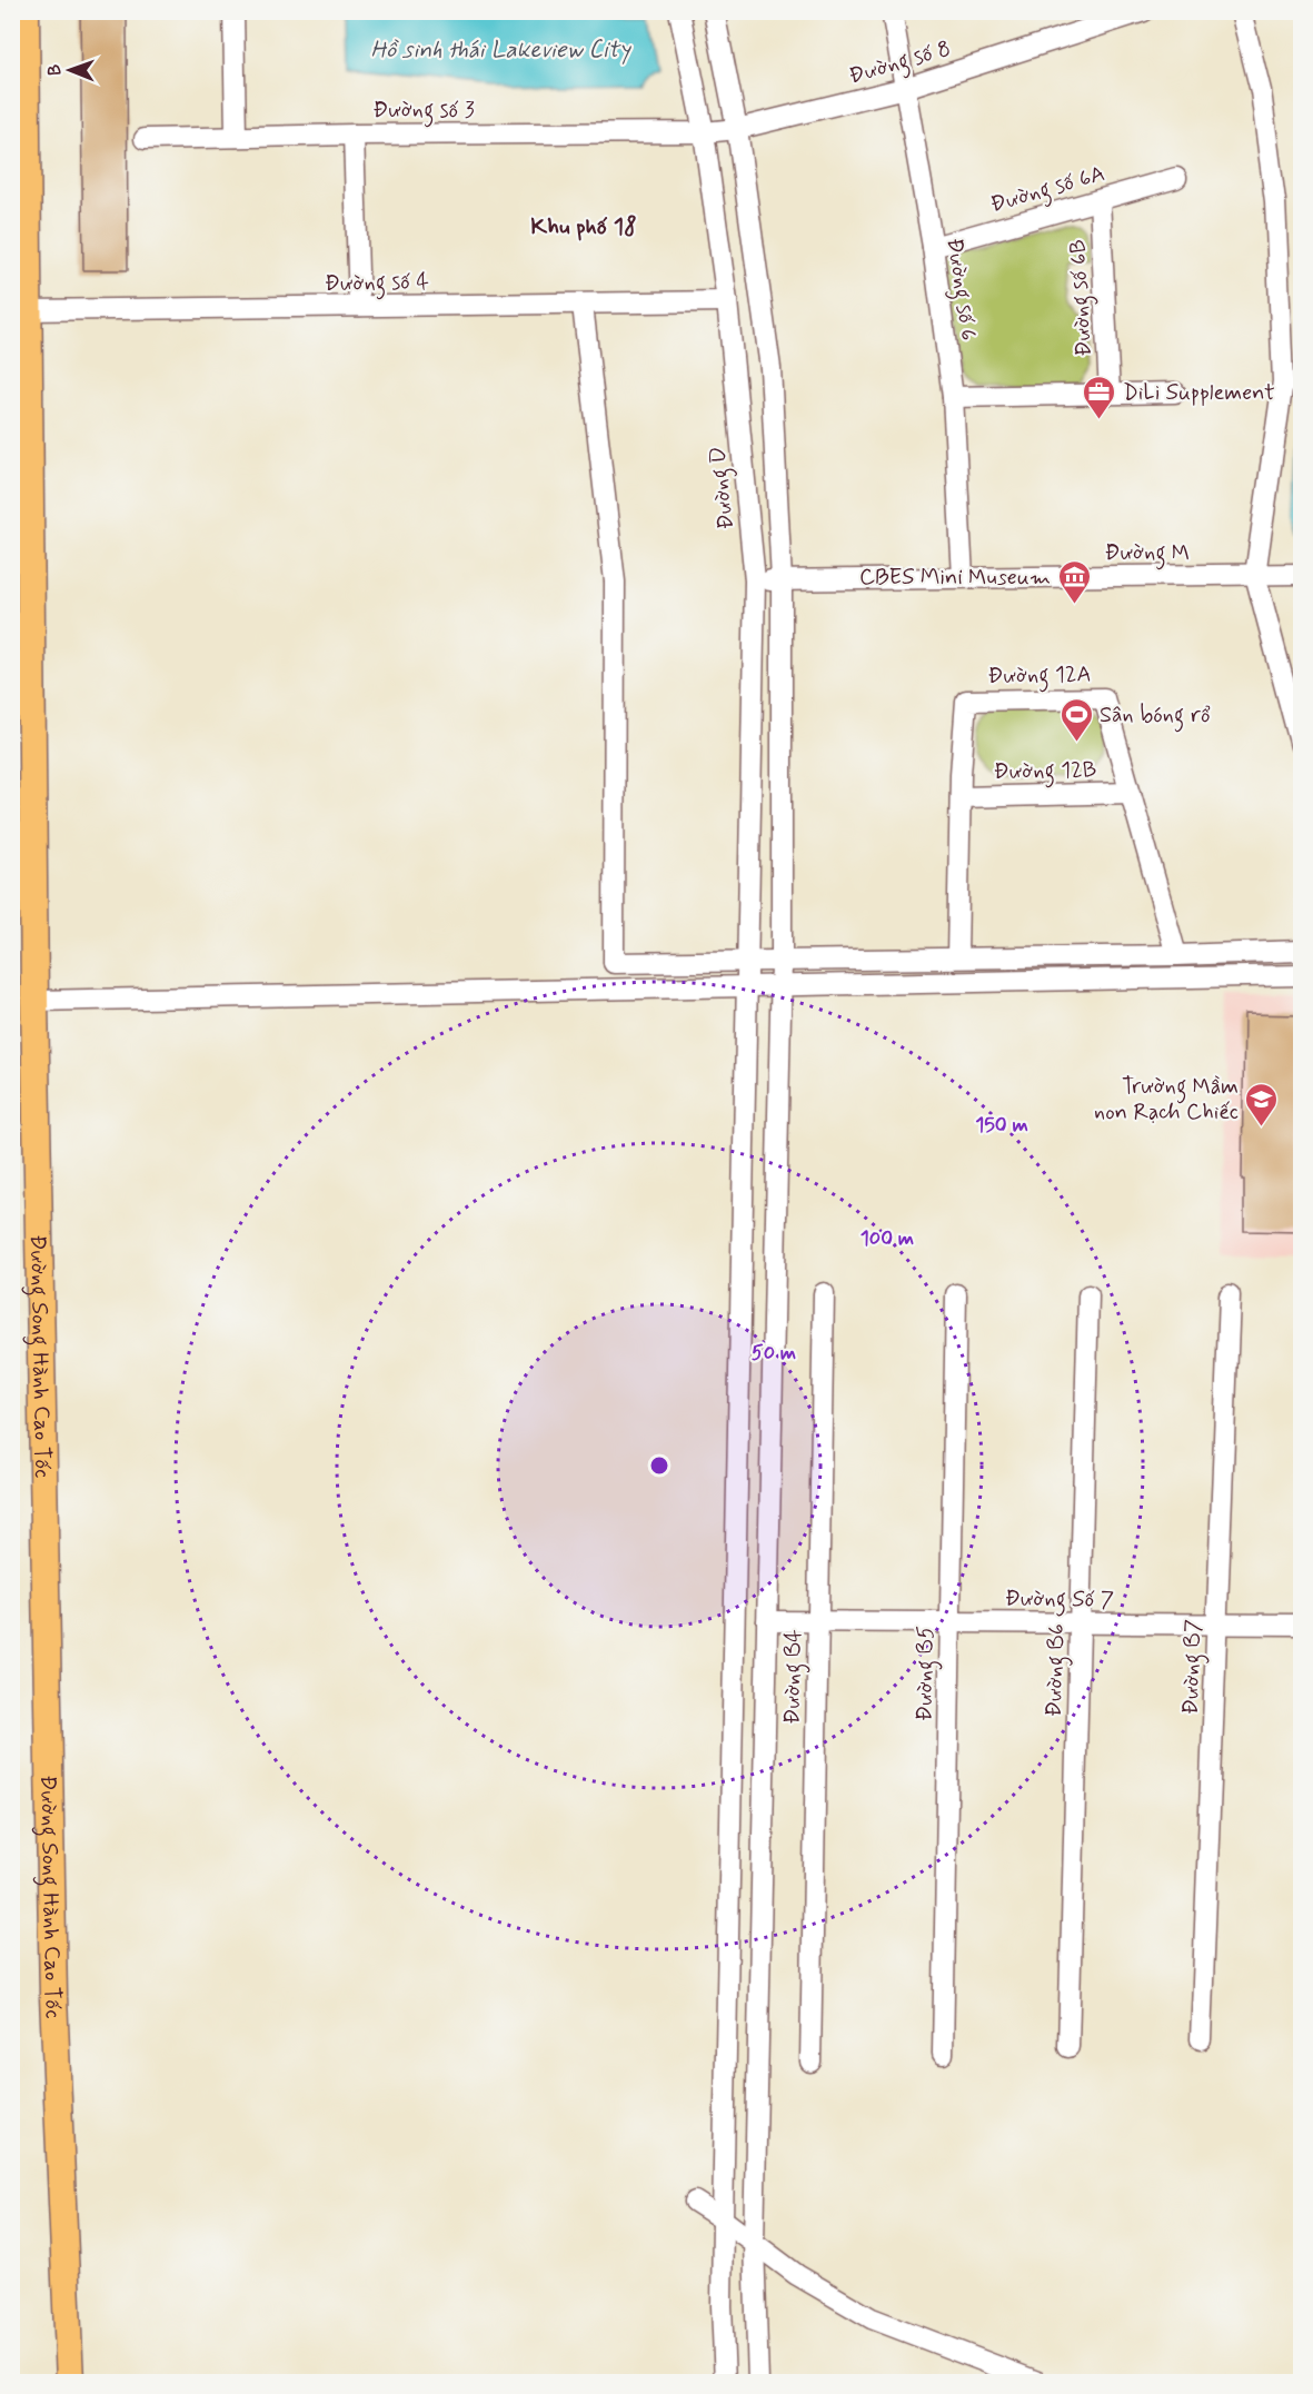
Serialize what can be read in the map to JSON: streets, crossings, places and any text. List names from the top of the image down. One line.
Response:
{"streets":{"main road":["Đường Song Hành Cao Tốc"],"street":["Đường số 8","Đường số 3","Đường số 6A","Đường số 4","Đường số 6","Đường số 6B","Đường D","Đường M","Đường 12A","Đường 12B","Đường Số 7","Đường B7","Đường B6","Đường B5","Đường B4"]},"crossings":[["Đường số 8","Đường số 3"],["Đường số 8","Đường số 6"],["Đường số 8","Đường D"],["Đường số 3","Đường D"],["Đường số 6A","Đường số 6"],["Đường số 6A","Đường số 6B"],["Đường số 4","Đường D"],["Đường số 4","Đường Song Hành Cao Tốc"],["Đường số 6","Đường M"],["Đường D","Đường M"],["Đường 12A","Đường 12B"],["Đường Số 7","Đường B7"],["Đường Số 7","Đường B6"],["Đường Số 7","Đường B5"],["Đường Số 7","Đường B4"]],"districts":["Khu phố 18"],"water":["Hồ sinh thái Lakeview City"],"places":{"office":["DiLi Supplement"],"museum":["CBES Mini Museum"],"sports":["Sân bóng rổ"],"school or university":["Trường Mầm non Rạch Chiếc"]},"north":"left","rings":["150 m","100 m","50 m"]}
